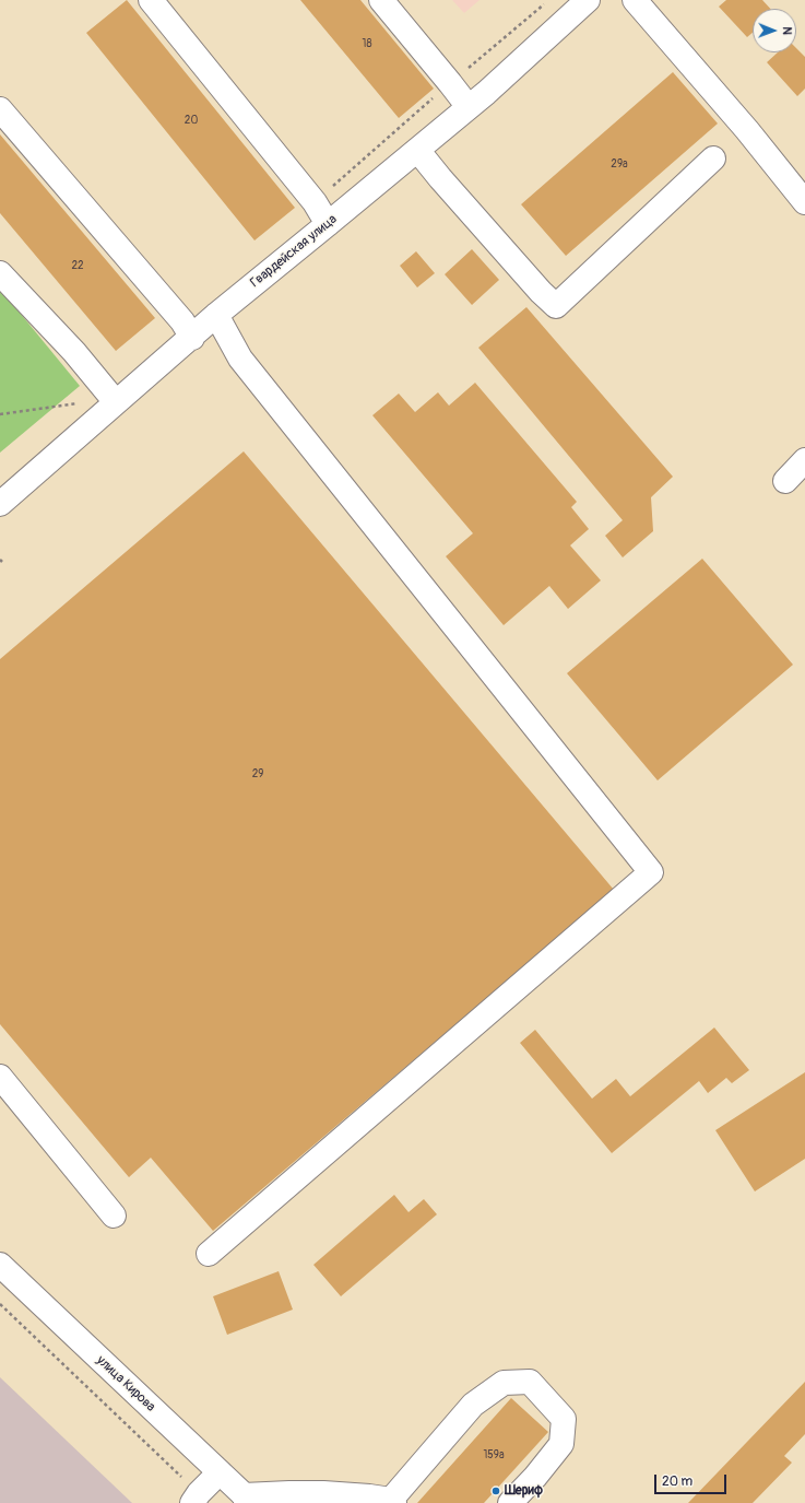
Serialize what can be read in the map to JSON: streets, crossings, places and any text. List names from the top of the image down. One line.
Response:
{"streets":{"street":["Гвардейская улица","улица Кирова"]},"places":["Шериф"],"house_numbers":["18","20","29а","22","29","159а"],"scale_bar":"20 m","north":"right"}
